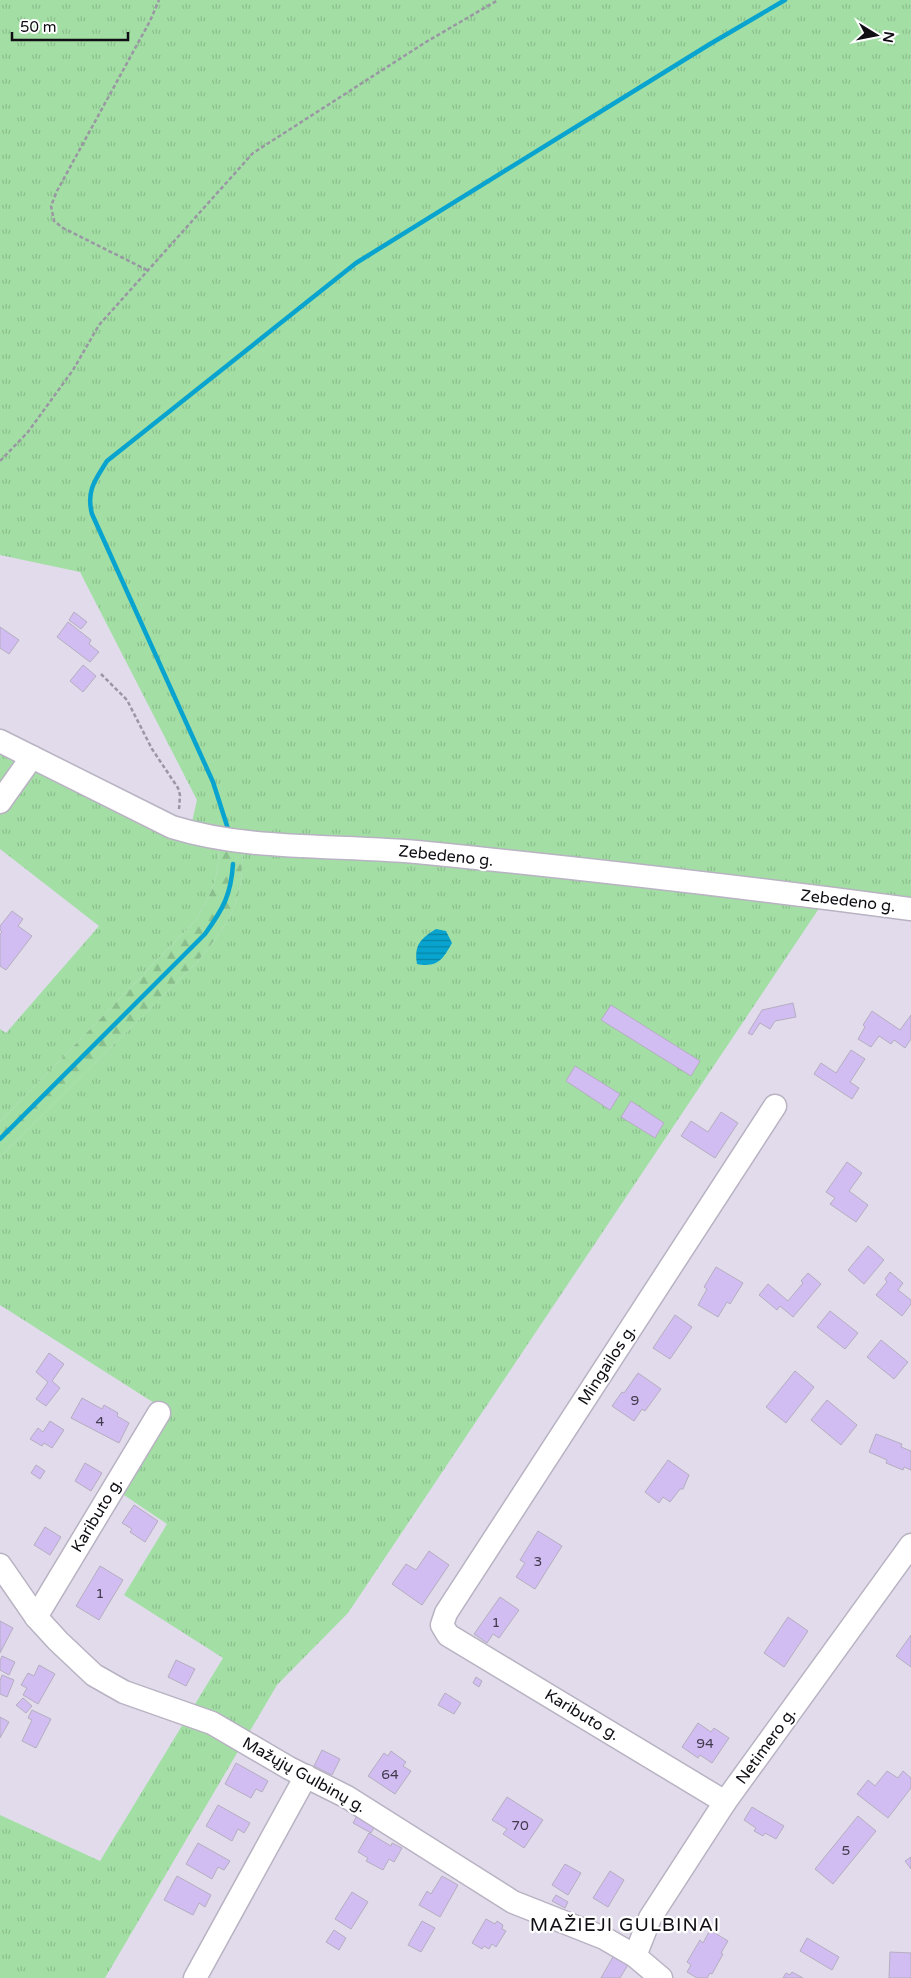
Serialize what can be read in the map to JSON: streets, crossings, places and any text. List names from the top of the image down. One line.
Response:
{"streets":{"street":["Zebedeno g.","Mingailos g.","Kaributo g.","Netimero g.","Mažųjų Gulbinų g."]},"crossings":[["Mingailos g.","Kaributo g."],["Kaributo g.","Netimero g."],["Kaributo g.","Mažųjų Gulbinų g."],["Netimero g.","Mažųjų Gulbinų g."]],"districts":["MAŽIEJI GULBINAI"],"house_numbers":["9","4","3","1","1","94","64","70","5"],"scale_bar":"50 m","north":"right"}
